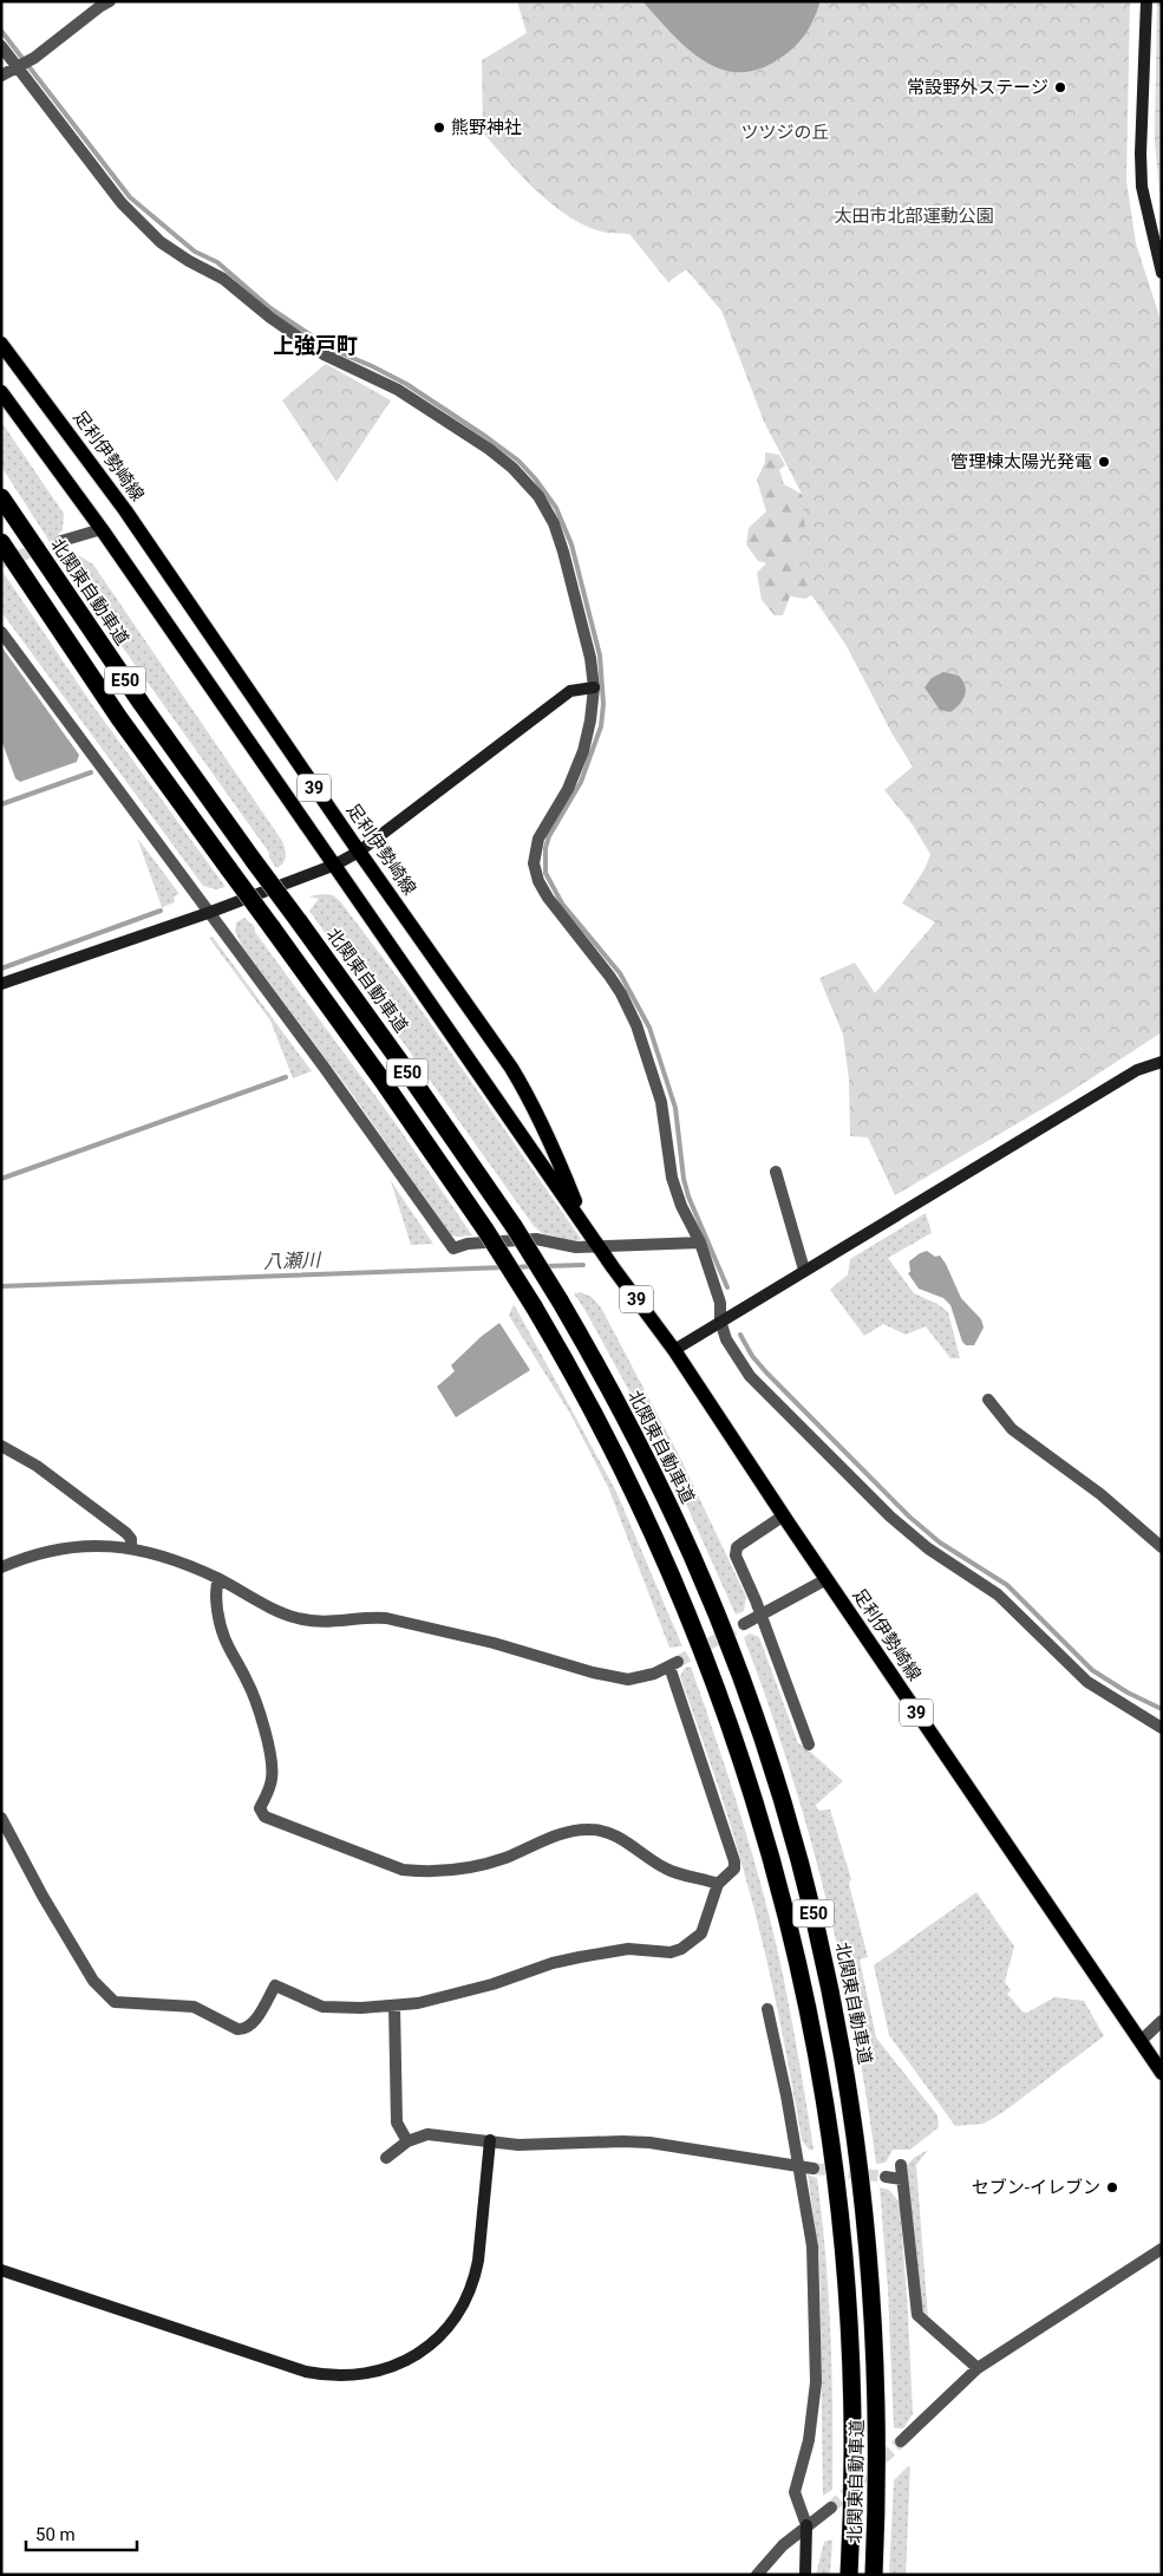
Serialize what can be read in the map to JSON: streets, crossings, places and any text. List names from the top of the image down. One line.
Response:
{"streets":{"highway":["北関東自動車道","E50"],"main road":["足利伊勢崎線","39"]},"districts":["上強戸町"],"water":["八瀬川"],"parks":["ツツジの丘","太田市北部運動公園"],"places":["常設野外ステージ","熊野神社","管理棟太陽光発電","セブン-イレブン"],"scale_bar":"50 m"}
